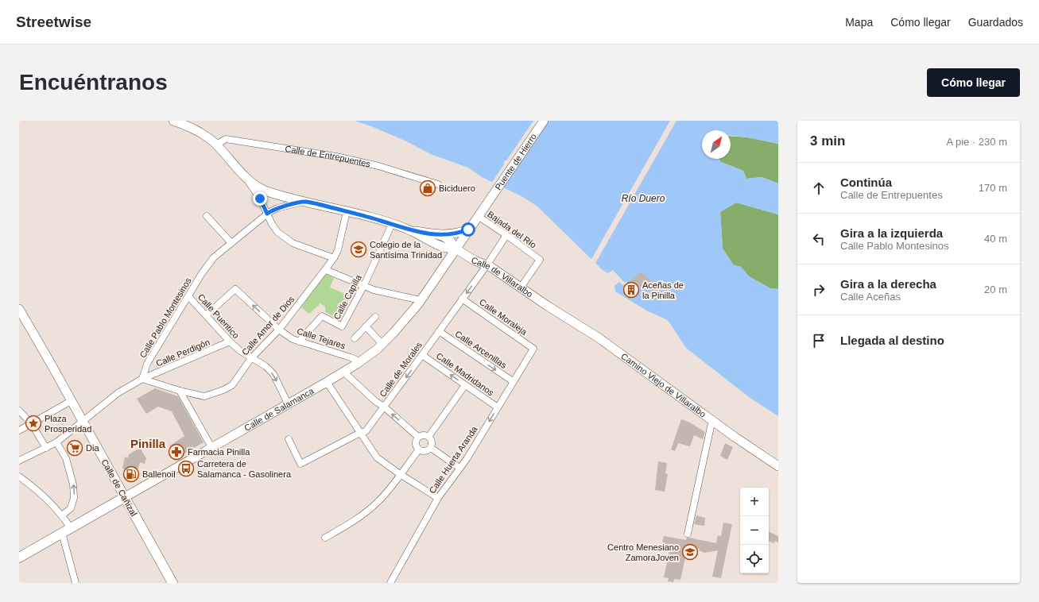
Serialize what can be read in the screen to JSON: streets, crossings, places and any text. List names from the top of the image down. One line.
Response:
{"streets":{"main road":["Calle de Salamanca","Calle de Cañizal"],"street":["Calle de Entrepuentes","Puente de Hierro","Bajada del Río","Calle de Villaralbo","Calle Capilla","Calle Puentico","Calle Moraleja","Calle Pablo Montesinos","Calle Amor de Dios","Calle Tejares","Calle Arcenillas","Calle Perdigón","Calle de Morales","Calle Madridanos","Camino Viejo de Villaralbo","Calle Huerta Aranda"]},"crossings":[["Puente de Hierro","Calle de Salamanca"],["Bajada del Río","Calle de Villaralbo"],["Bajada del Río","Calle de Morales"],["Bajada del Río","Calle de Salamanca"],["Calle de Villaralbo","Calle de Morales"],["Calle de Villaralbo","Camino Viejo de Villaralbo"],["Calle de Villaralbo","Calle de Salamanca"],["Calle Capilla","Calle Tejares"],["Calle Puentico","Calle Pablo Montesinos"],["Calle Puentico","Calle Amor de Dios"],["Calle Puentico","Calle Tejares"],["Calle Puentico","Calle Perdigón"],["Calle Puentico","Calle de Salamanca"],["Calle Moraleja","Calle de Morales"],["Calle Moraleja","Calle Huerta Aranda"],["Calle Pablo Montesinos","Calle Amor de Dios"],["Calle Pablo Montesinos","Calle Perdigón"],["Calle Amor de Dios","Calle Tejares"],["Calle Amor de Dios","Calle Perdigón"],["Calle Tejares","Calle de Salamanca"],["Calle Arcenillas","Calle de Morales"],["Calle Arcenillas","Calle Huerta Aranda"],["Calle de Morales","Calle Madridanos"],["Calle Madridanos","Calle Huerta Aranda"],["Calle de Salamanca","Calle de Cañizal"]],"one_way":["Calle Puentico","Calle Arcenillas","Calle Madridanos"],"districts":["Pinilla"],"water":["Río Duero"],"places":{"shop":["Biciduero"],"school or university":["Colegio de la Santísima Trinidad","Centro Menesiano ZamoraJoven"],"building":["Aceñas de la Pinilla"],"place":["Plaza Prosperidad"],"supermarket":["Dia"],"pharmacy":["Farmacia Pinilla"],"bus stop":["Carretera de Salamanca - Gasolinera"],"fuel station":["Ballenoil"]},"north":"top right","page":{"header":"Streetwise","nav":["Mapa","Cómo llegar","Guardados"],"buttons":"Cómo llegar","title":"Encuéntranos","heading":["3 min","A pie · 230 m"],"list":[["Continúa","Calle de Entrepuentes","170 m"],["Gira a la izquierda","Calle Pablo Montesinos","40 m"],["Gira a la derecha","Calle Aceñas","20 m"],"Llegada al destino"],"map_buttons":["+","−"]}}
